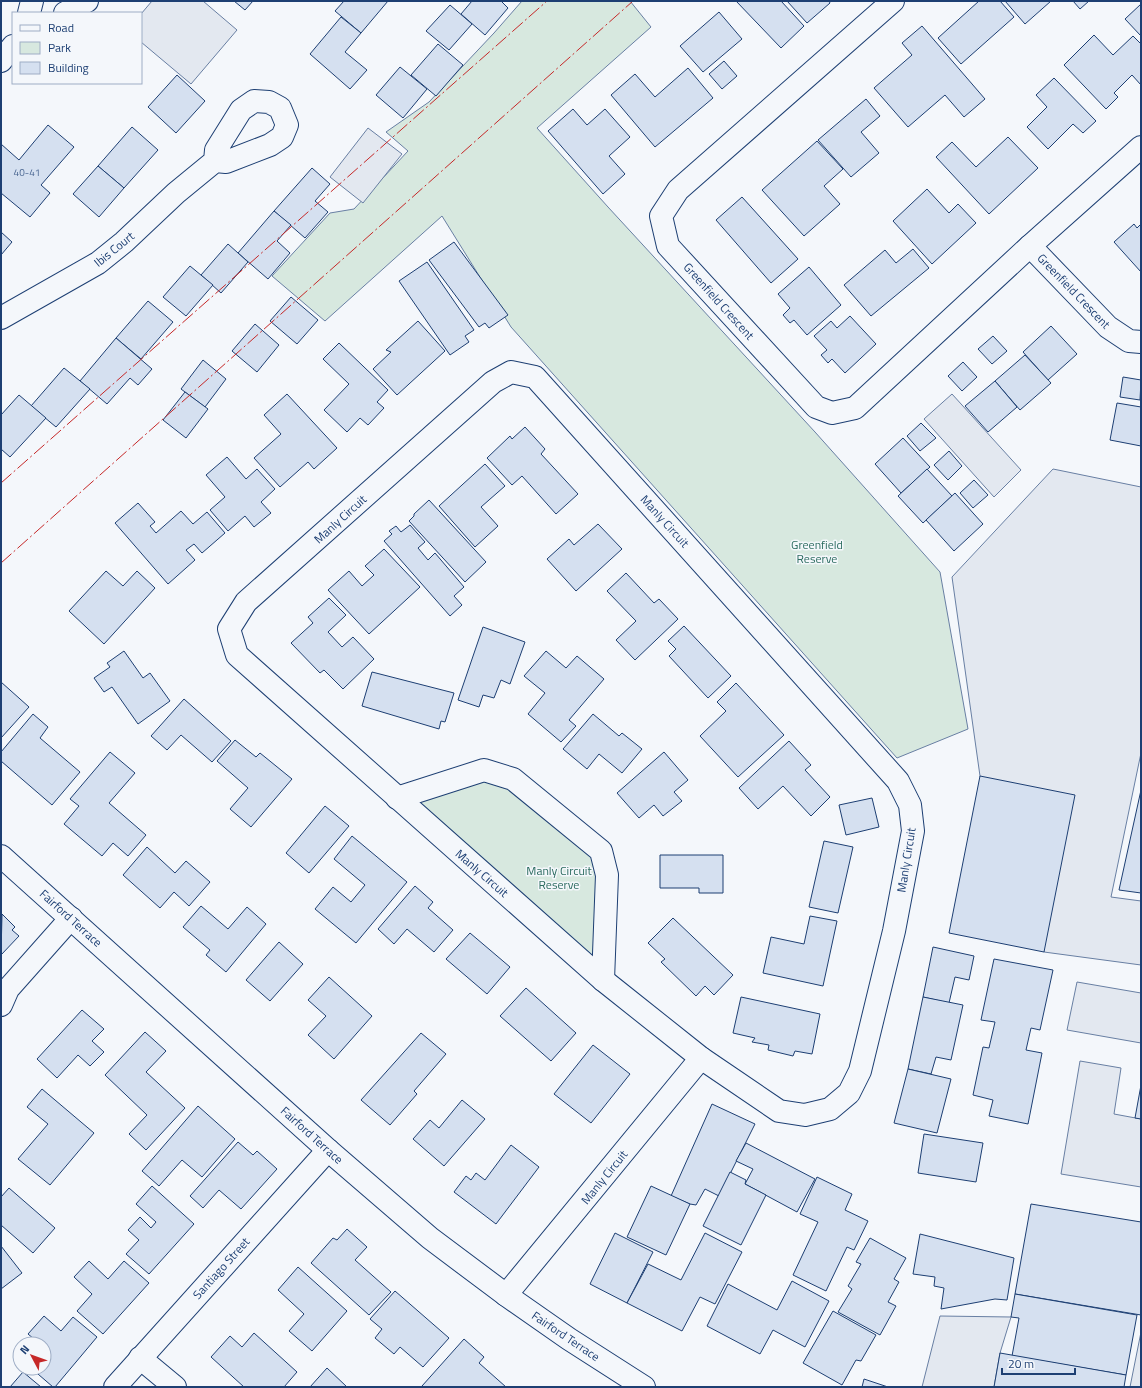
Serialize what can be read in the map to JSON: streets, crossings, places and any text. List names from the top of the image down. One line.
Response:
{"streets":{"street":["Ibis Court","Greenfield Crescent","Manly Circuit","Fairford Terrace","Santiago Street"]},"crossings":[["Manly Circuit","Fairford Terrace"],["Fairford Terrace","Santiago Street"]],"parks":["Greenfield Reserve","Manly Circuit Reserve"],"house_numbers":["40-41"],"legend":["Road","Park","Building"],"scale_bar":"20 m","north":"top left"}
